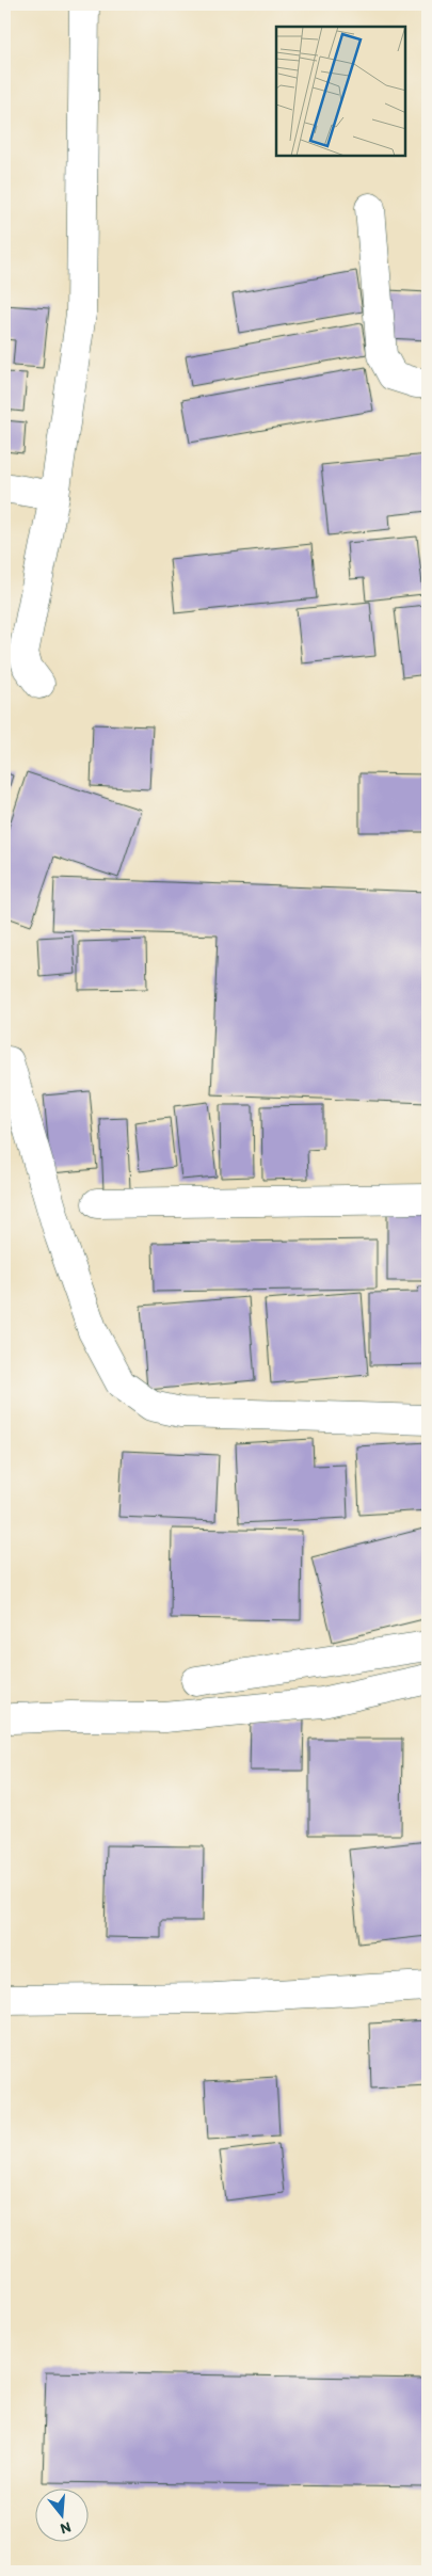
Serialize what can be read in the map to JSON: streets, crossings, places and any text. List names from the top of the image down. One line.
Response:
{"north":"bottom"}
